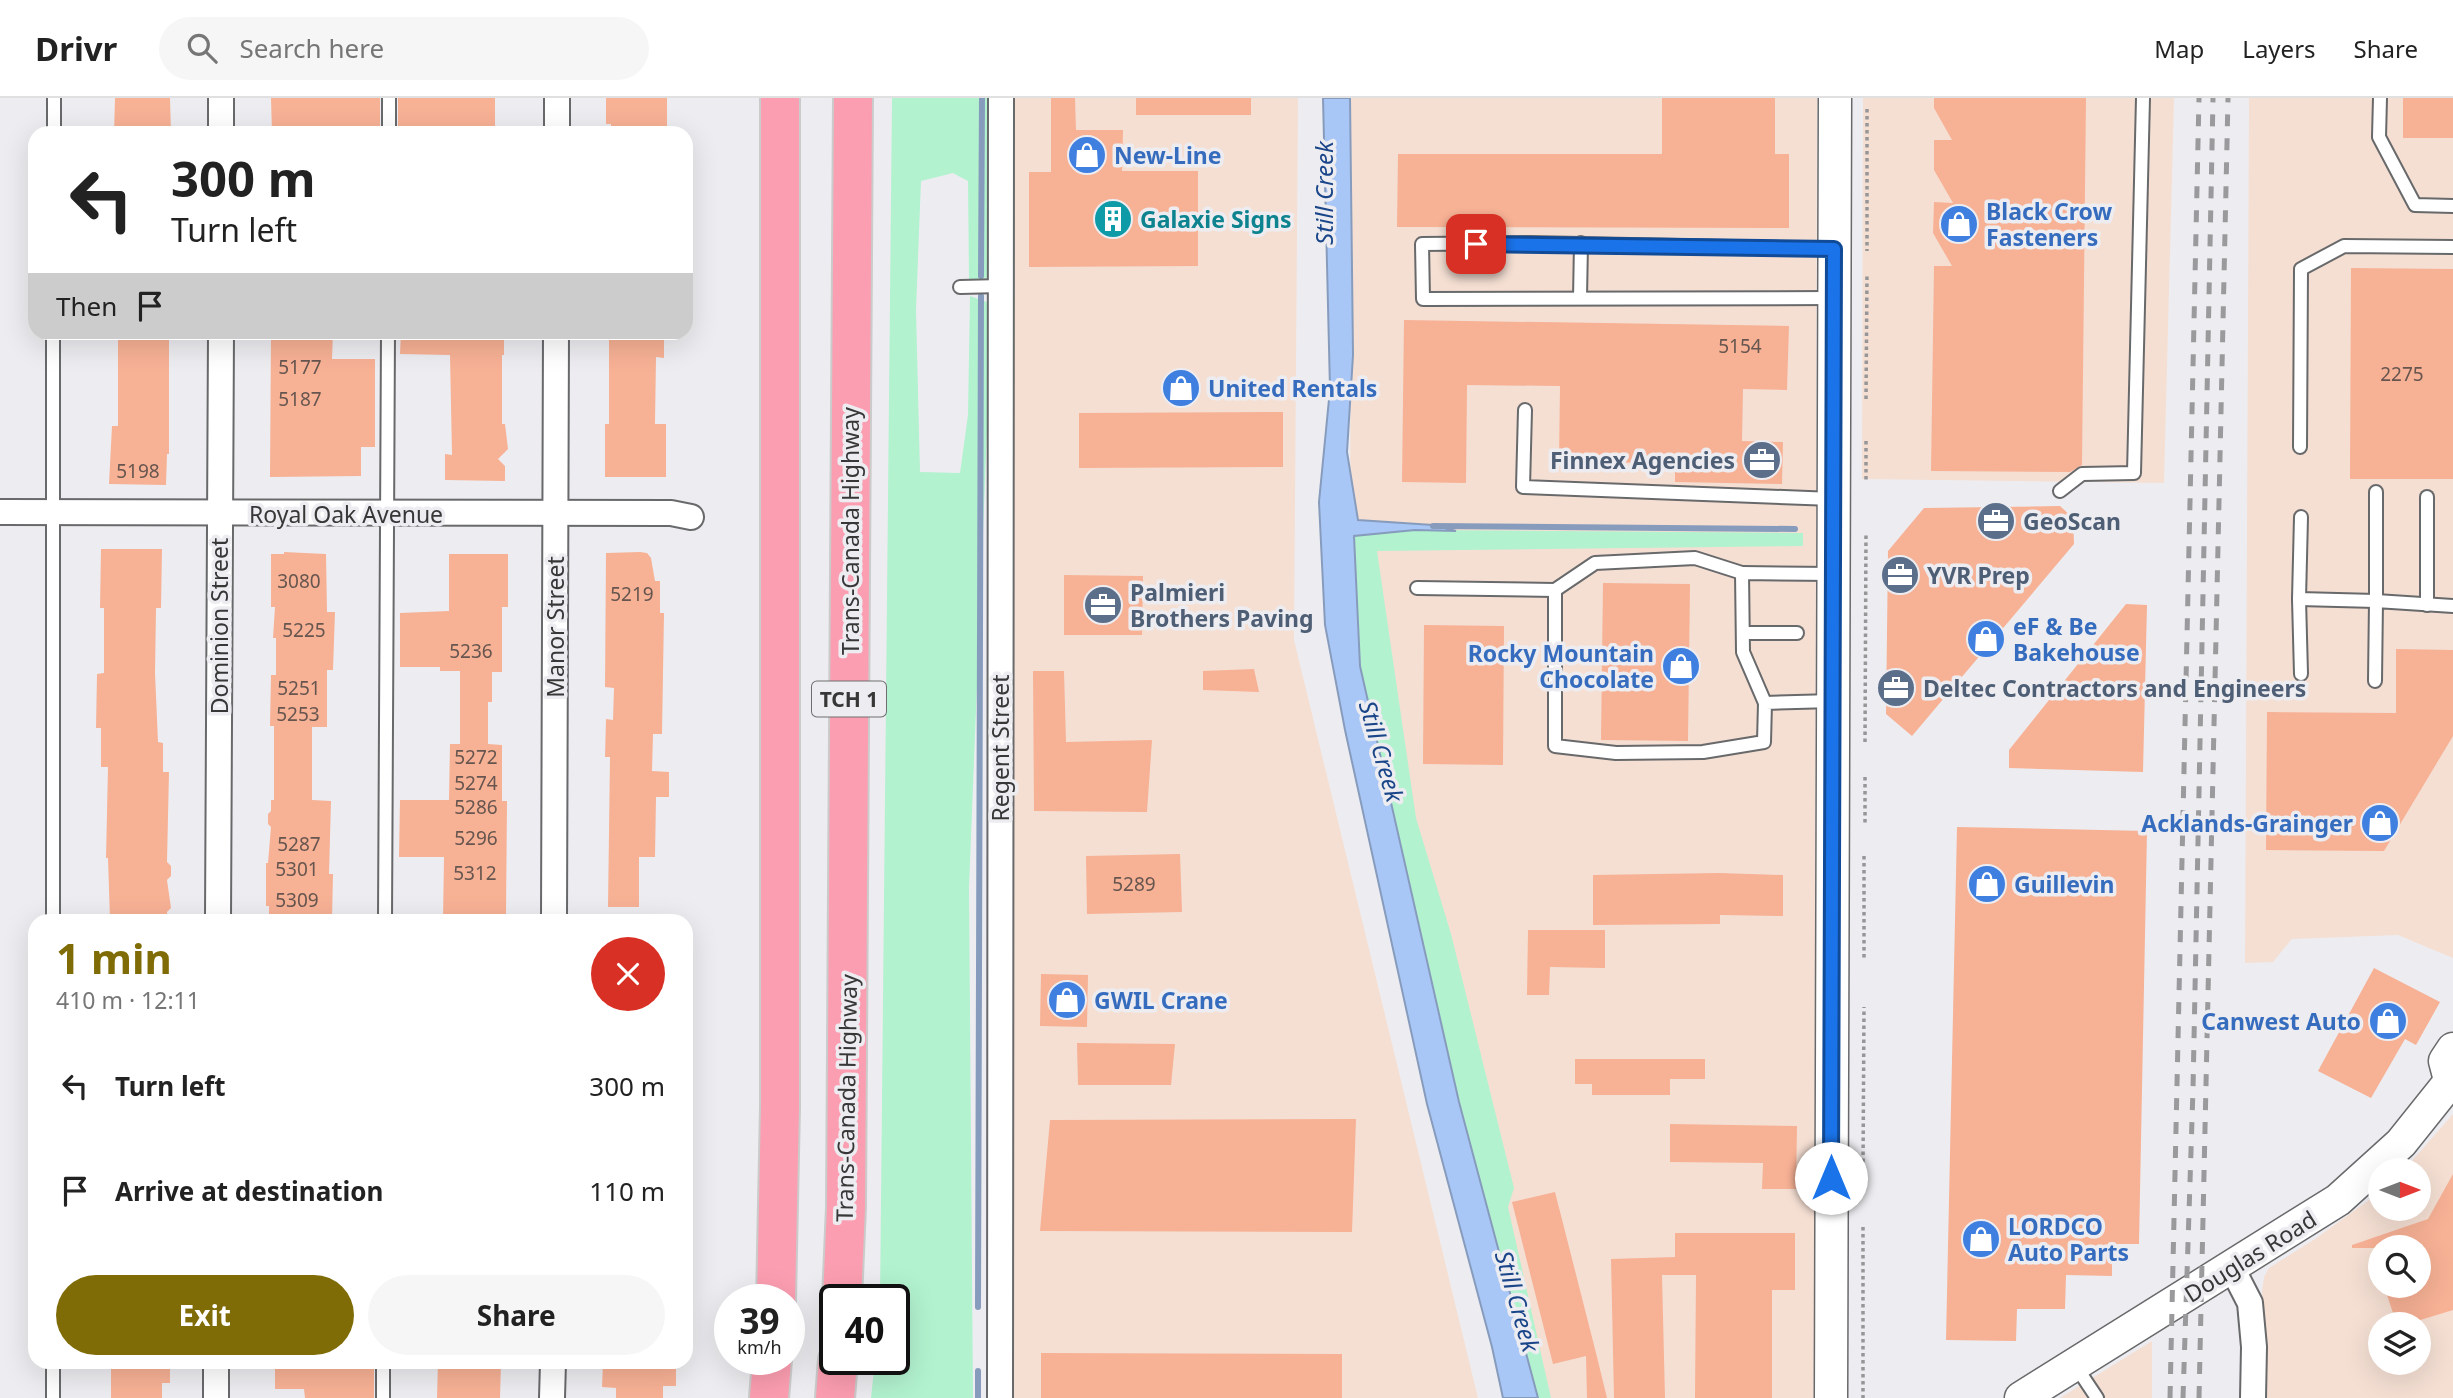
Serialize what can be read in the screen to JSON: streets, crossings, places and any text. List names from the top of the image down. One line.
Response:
{"streets":{"highway":["Trans-Canada Highway","TCH 1"],"street":["Royal Oak Avenue","Dominion Street","Manor Street","Regent Street","Douglas Road"]},"crossings":[["Royal Oak Avenue","Dominion Street"],["Royal Oak Avenue","Manor Street"]],"water":["Still Creek"],"places":{"shop":["New-Line","Black Crow Fasteners","United Rentals","eF & Be Bakehouse","Rocky Mountain Chocolate","Acklands-Grainger","Guillevin","GWIL Crane","Canwest Auto","LORDCO Auto Parts"],"building":["Galaxie Signs"],"office":["Finnex Agencies","GeoScan","YVR Prep","Palmieri Brothers Paving","Deltec Contractors and Engineers"]},"house_numbers":["5154","5177","2275","5187","5198","3080","5219","5225","5236","5251","5253","5272","5274","5286","5296","5287","5301","5312","5289","5309"],"north":"right","page":{"header":"Drivr","search":"Search here","nav":["Map","Layers","Share"],"turn":["300 m","Turn left"],"then":"Then","heading":["1 min","410 m · 12:11"],"list":[{"name":"Turn left","value":"300 m"},{"name":"Arrive at destination","value":"110 m"}],"buttons":["Exit","Share"],"speed":"39 km/h","limit":"40"}}
